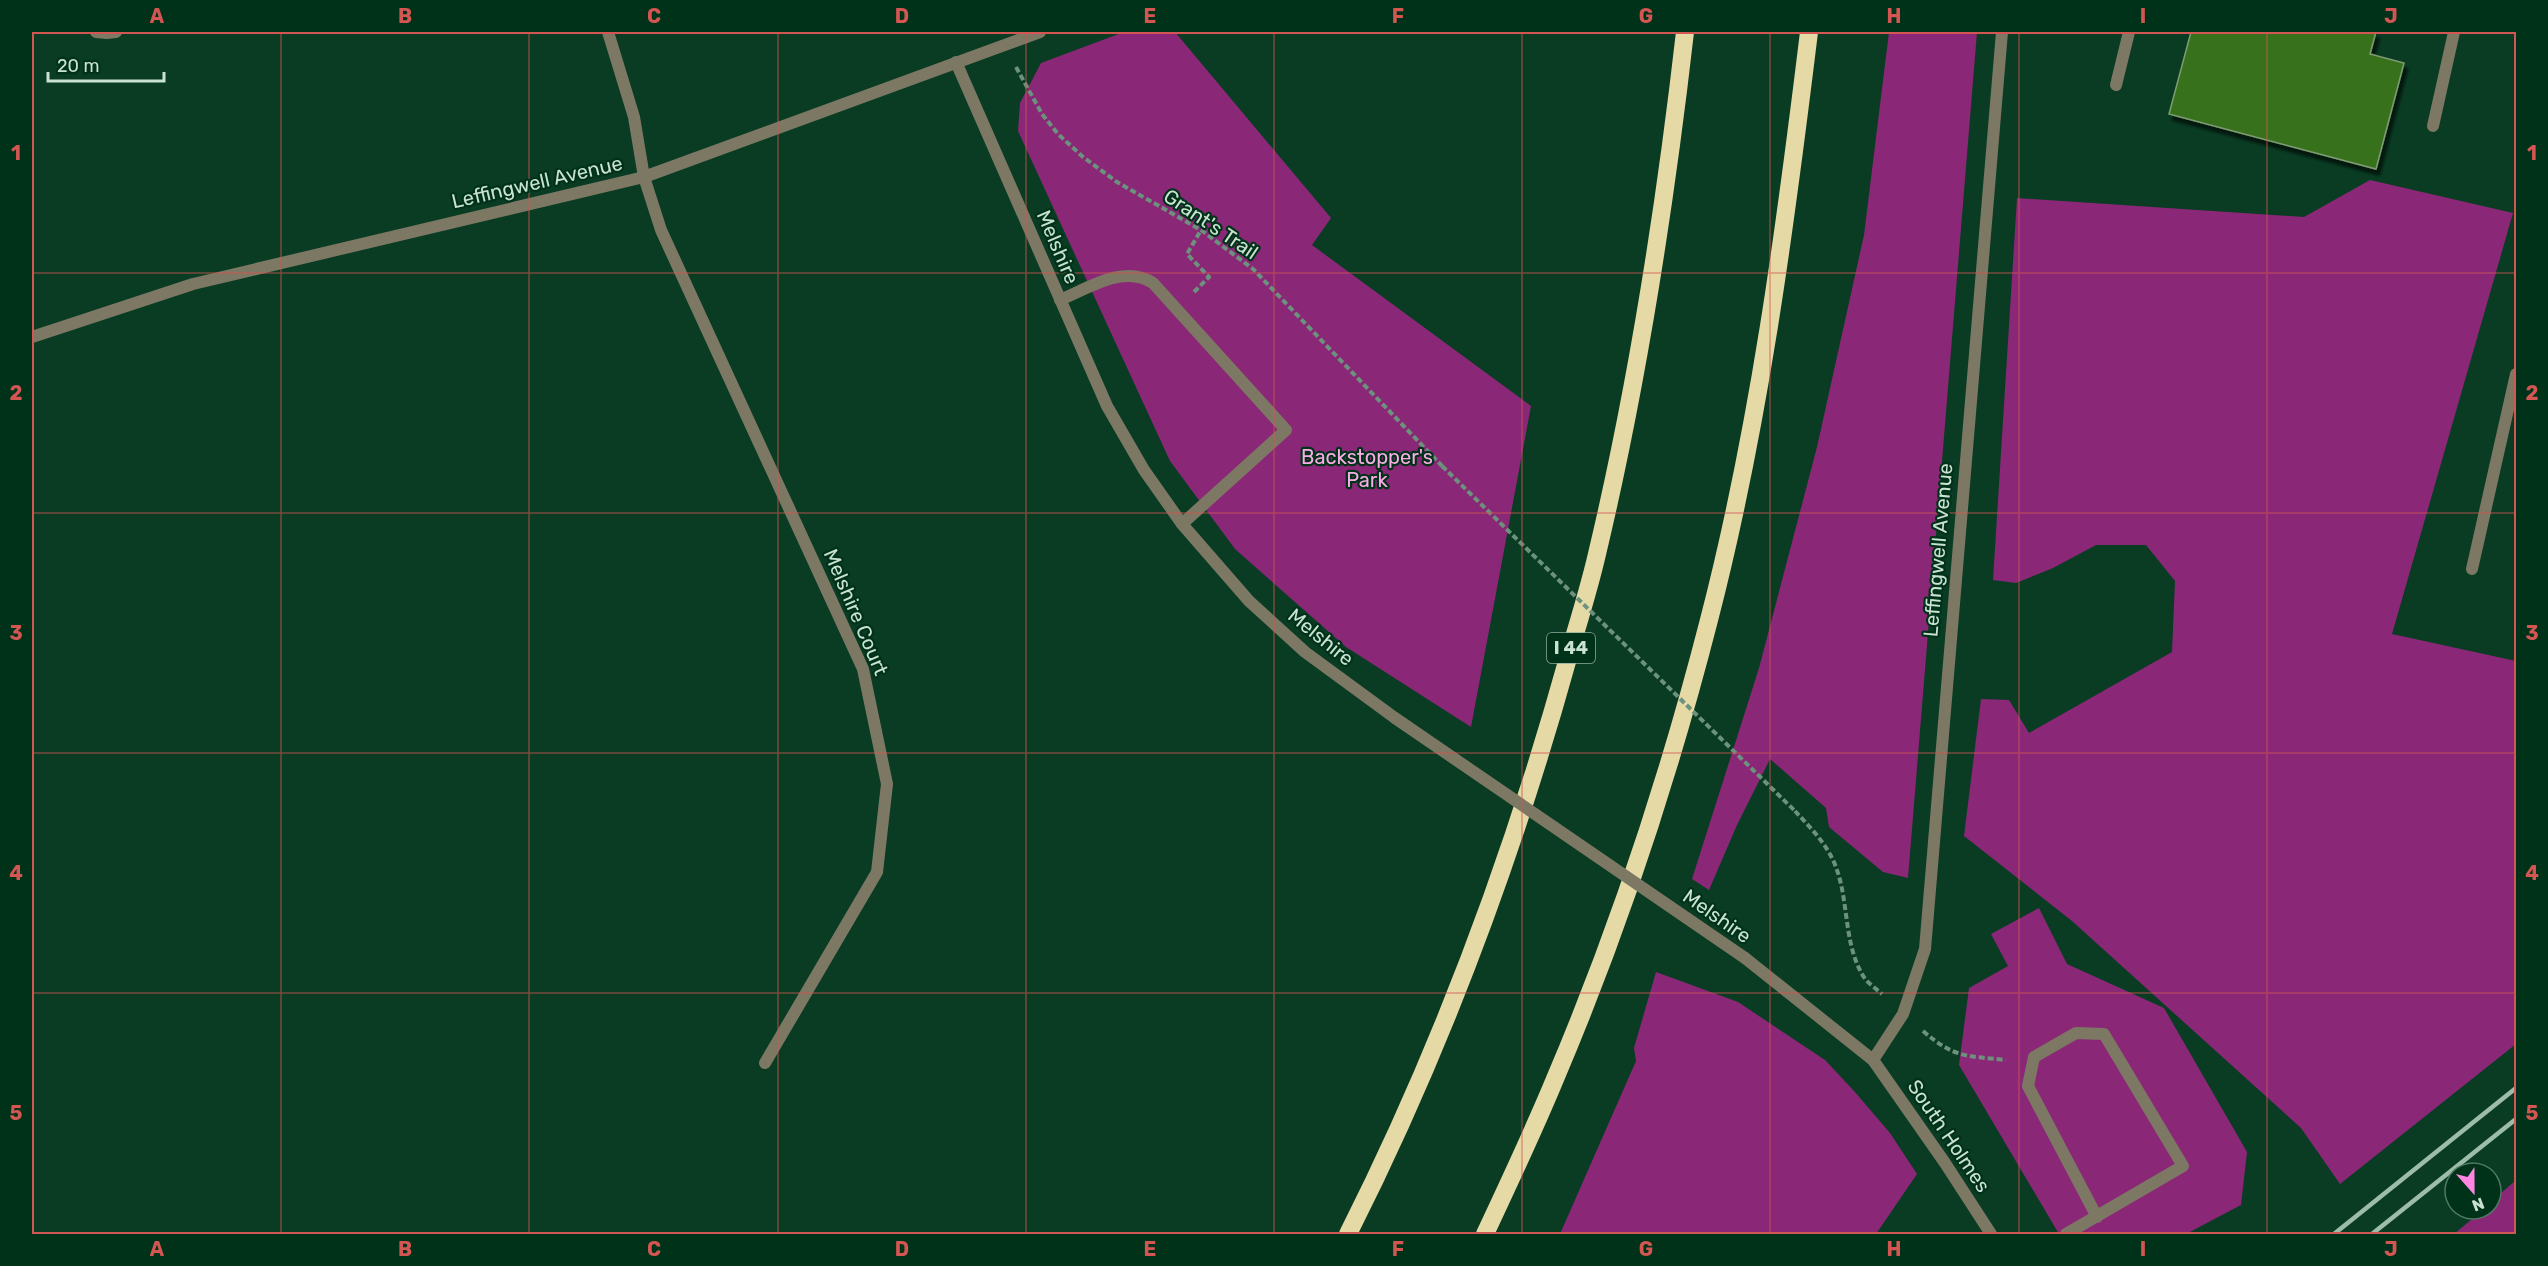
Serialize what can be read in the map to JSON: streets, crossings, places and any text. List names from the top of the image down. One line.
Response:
{"streets":{"highway":["I 44"],"street":["Leffingwell Avenue","Melshire","Melshire Court","South Holmes"],"path":["Grant's Trail"]},"crossings":[["Leffingwell Avenue","Grant's Trail"],["Leffingwell Avenue","Melshire"],["Leffingwell Avenue","Melshire Court"],["Leffingwell Avenue","South Holmes"],["Melshire","South Holmes"]],"parks":["Backstopper's Park"],"scale_bar":"20 m","north":"bottom","grid":{"columns":["A","B","C","D","E","F","G","H","I","J"],"rows":["1","2","3","4","5"]}}
